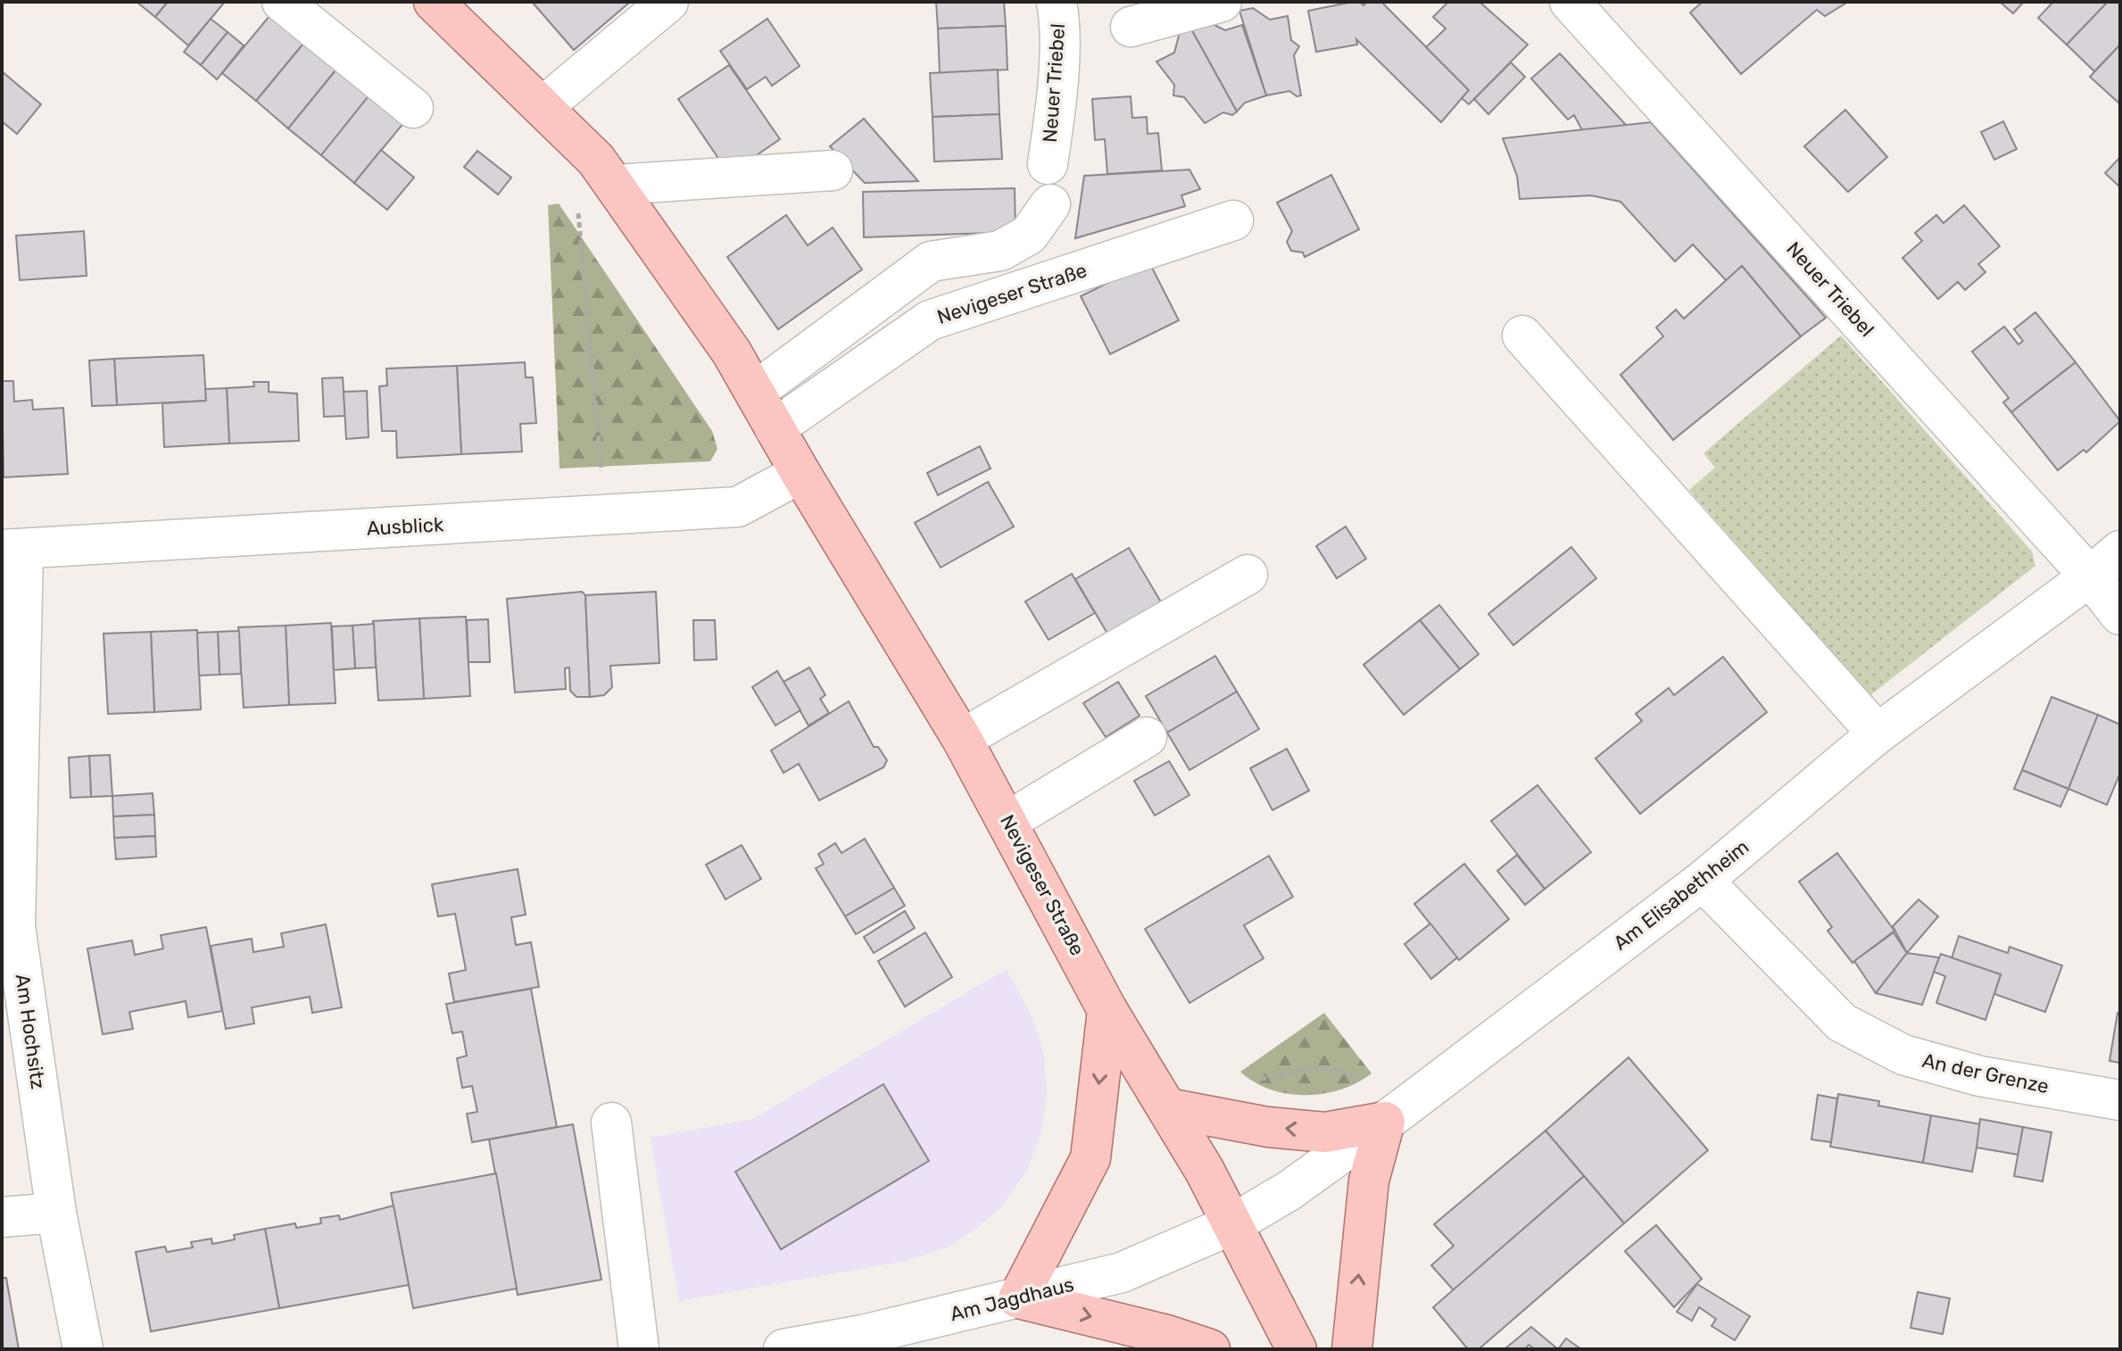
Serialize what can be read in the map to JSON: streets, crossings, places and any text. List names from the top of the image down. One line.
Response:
{"streets":{"main road":["Nevigeser Straße"],"street":["Neuer Triebel","Ausblick","Am Elisabethheim","Am Hochsitz","An der Grenze","Am Jagdhaus"]},"crossings":[["Neuer Triebel","Am Elisabethheim"],["Nevigeser Straße","Ausblick"],["Nevigeser Straße","Am Elisabethheim"],["Nevigeser Straße","Am Jagdhaus"],["Ausblick","Am Hochsitz"],["Am Elisabethheim","An der Grenze"],["Am Elisabethheim","Am Jagdhaus"]]}
